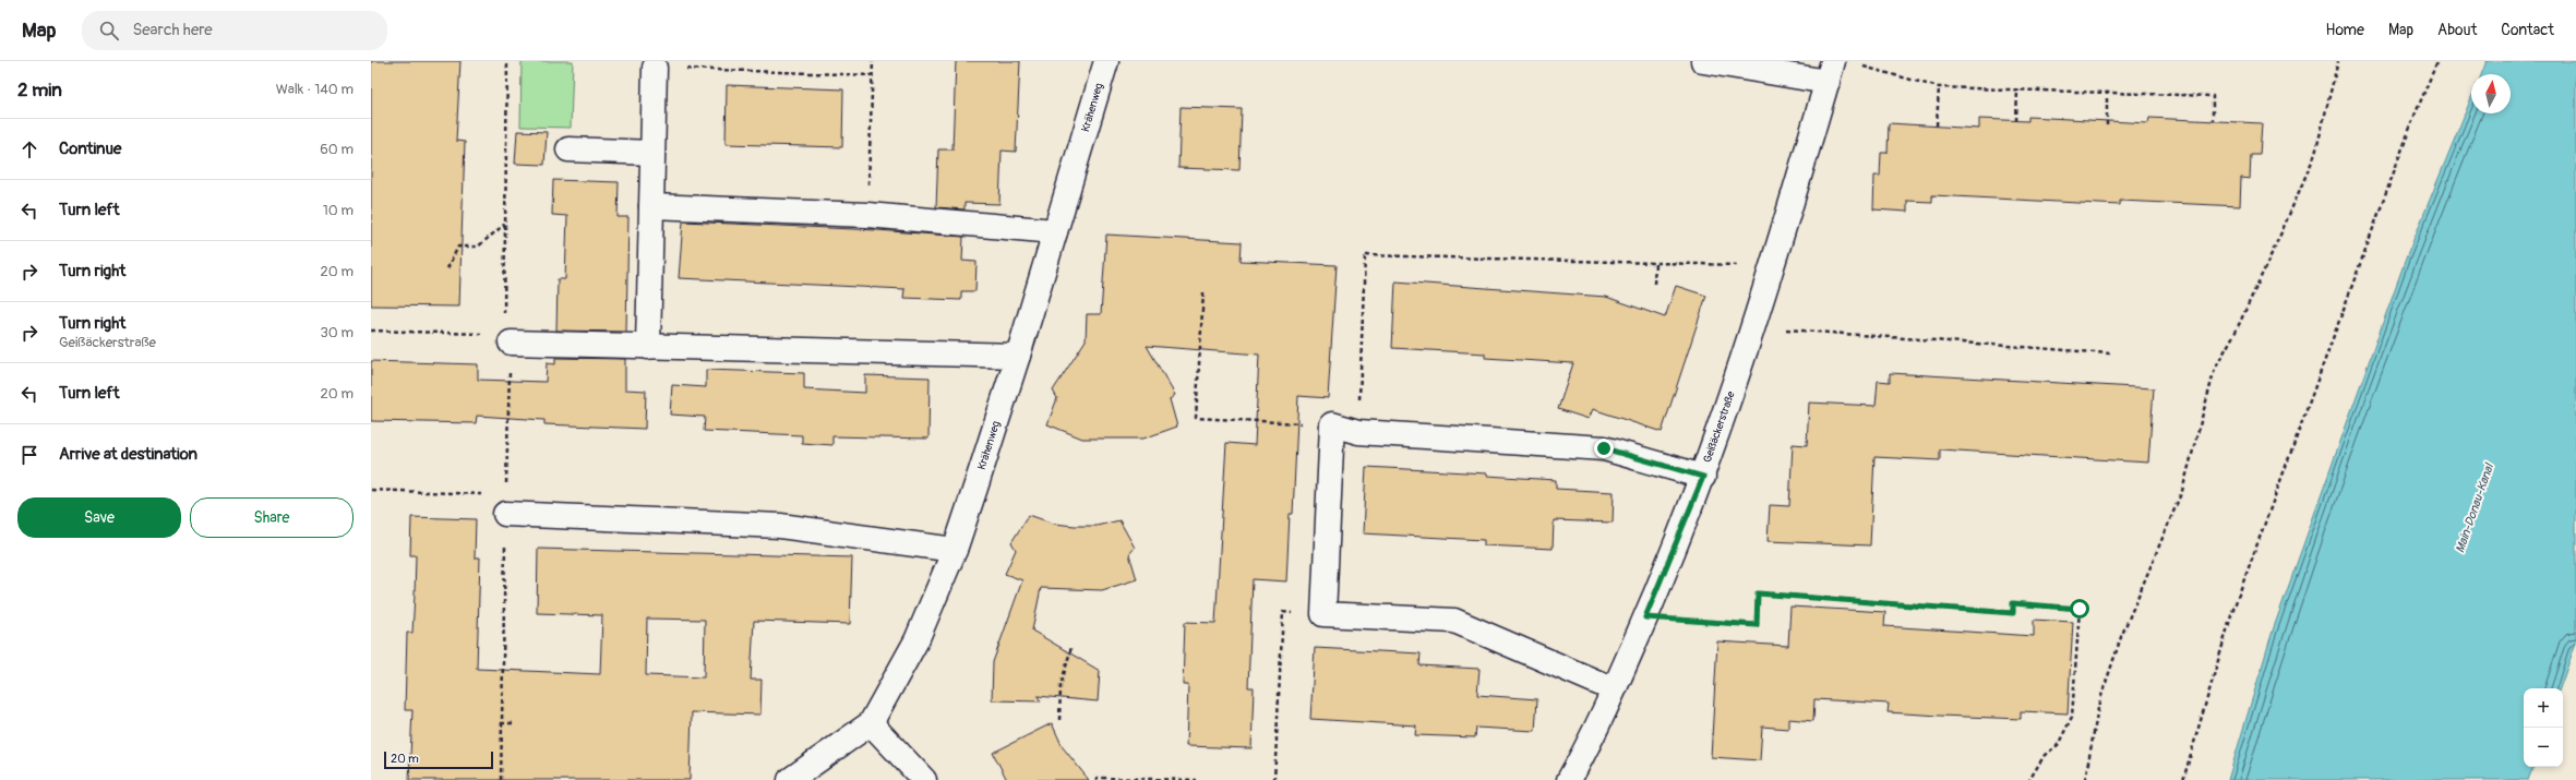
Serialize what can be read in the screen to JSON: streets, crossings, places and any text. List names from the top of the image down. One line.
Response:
{"streets":{"street":["Krähenweg","Geißäckerstraße"]},"water":["Main-Donau-Kanal"],"scale_bar":"20 m","north":"top","page":{"header":"Map","search":"Search here","nav":["Home","Map","About","Contact"],"heading":["2 min","Walk · 140 m"],"list":[["Continue","60 m"],["Turn left","10 m"],["Turn right","20 m"],["Turn right","Geißäckerstraße","30 m"],["Turn left","20 m"],"Arrive at destination"],"buttons":["Save","Share"],"map_buttons":["+","−"],"scale":"20 m"}}
